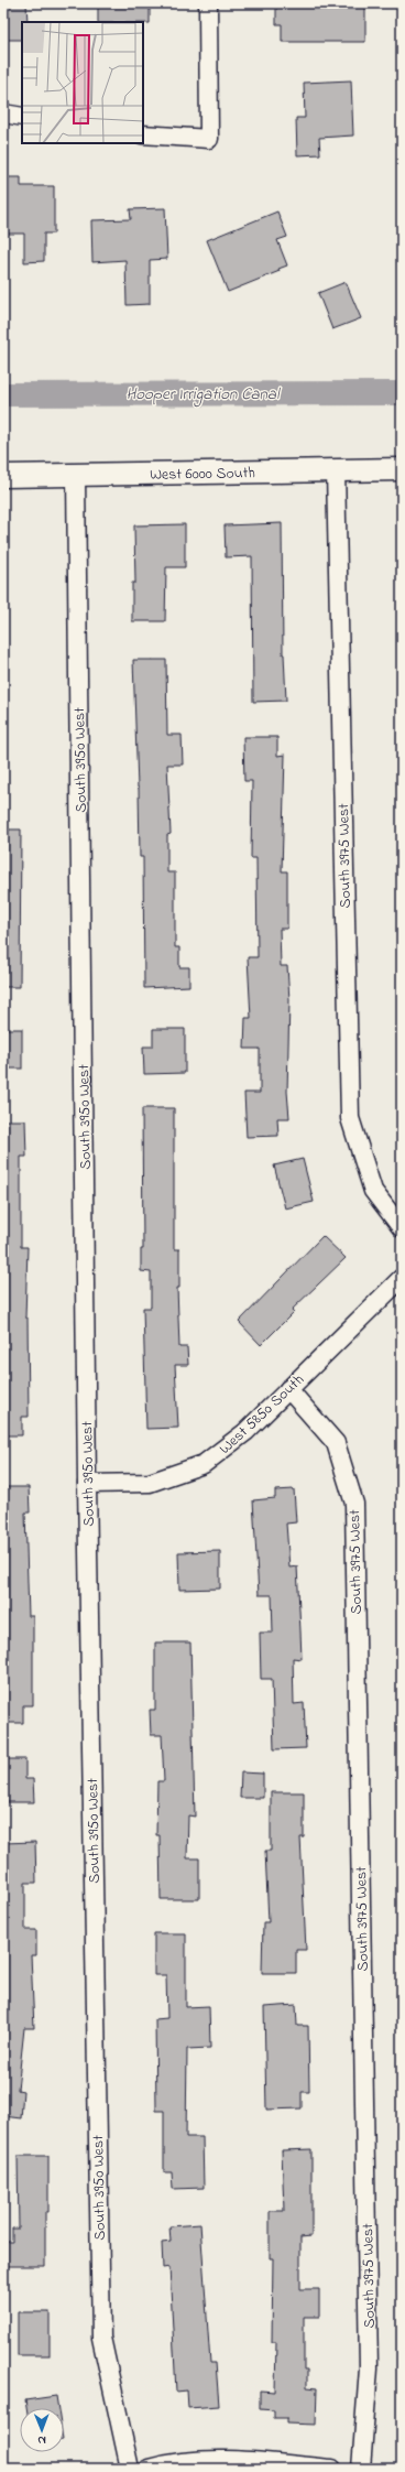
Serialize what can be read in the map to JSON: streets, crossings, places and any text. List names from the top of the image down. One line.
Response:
{"streets":{"street":["West 6000 South","South 3950 West","South 3975 West","West 5850 South"]},"crossings":[["West 6000 South","South 3950 West"],["West 6000 South","South 3975 West"],["South 3950 West","West 5850 South"],["South 3975 West","West 5850 South"]],"water":["Hooper Irrigation Canal"],"north":"bottom"}
